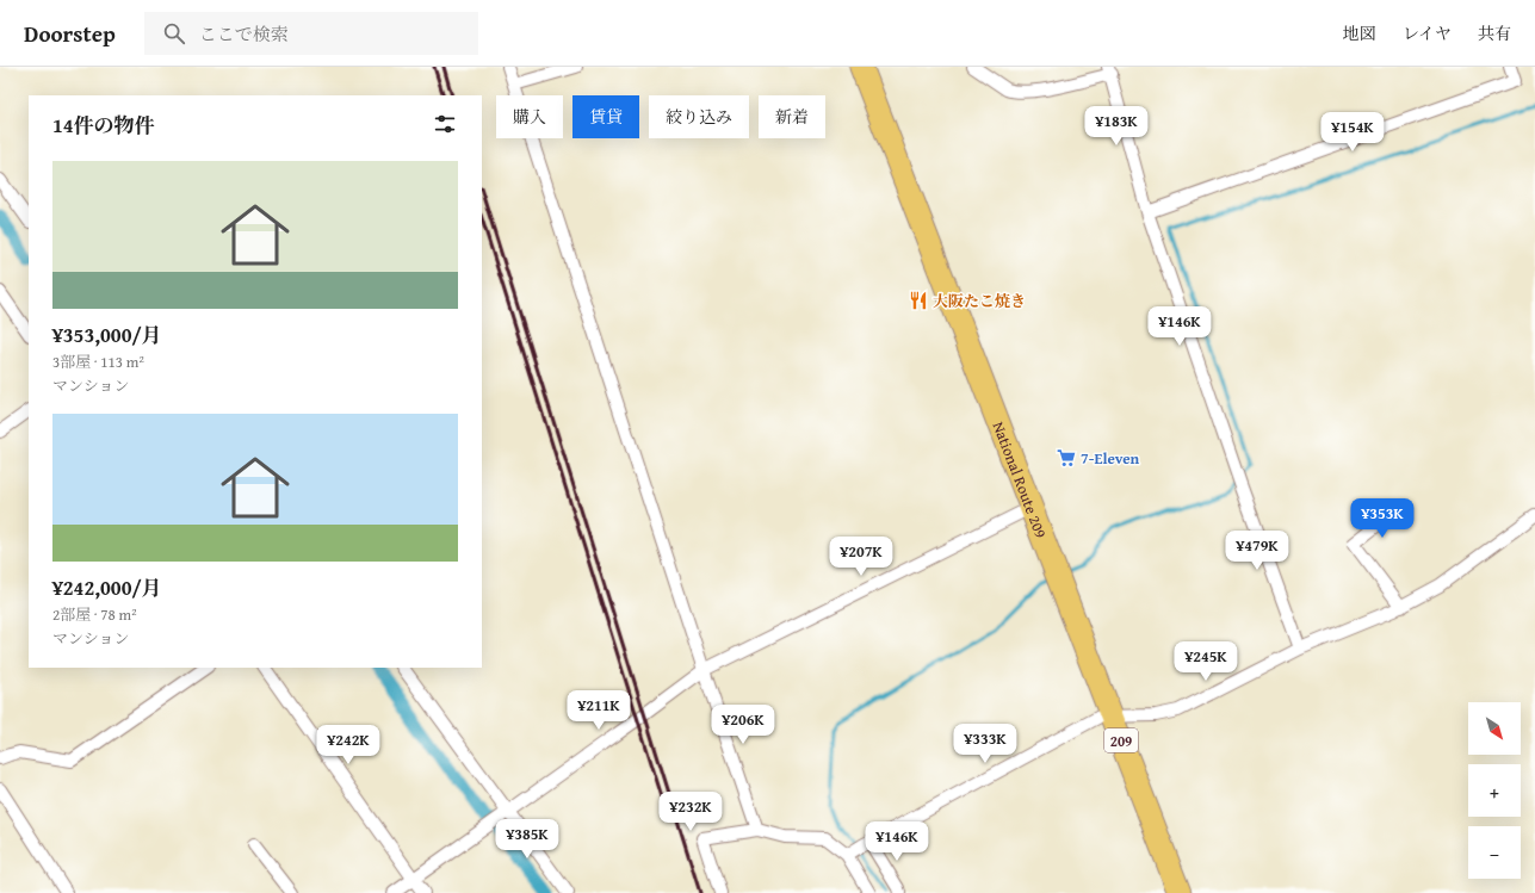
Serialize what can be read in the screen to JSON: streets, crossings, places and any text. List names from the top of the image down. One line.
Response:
{"streets":{"highway":["National Route 209","209"]},"places":{"restaurant":["大阪たこ焼き"],"supermarket":["7-Eleven"]},"north":"bottom right","page":{"header":"Doorstep","search":"ここで検索","nav":["地図","レイヤ","共有"],"chip":["購入","賃貸","絞り込み","新着"],"heading":"14件の物件","price":["¥183K","¥154K","¥146K","¥353K","¥479K","¥207K","¥245K","¥211K","¥206K","¥333K","¥242K","¥232K","¥385K","¥146K"],"list":[{"name":"¥353,000/月","note":"3部屋 · 113 m² · マンション"},{"name":"¥242,000/月","note":"2部屋 · 78 m² · マンション"}],"map_buttons":["+","−"]}}
